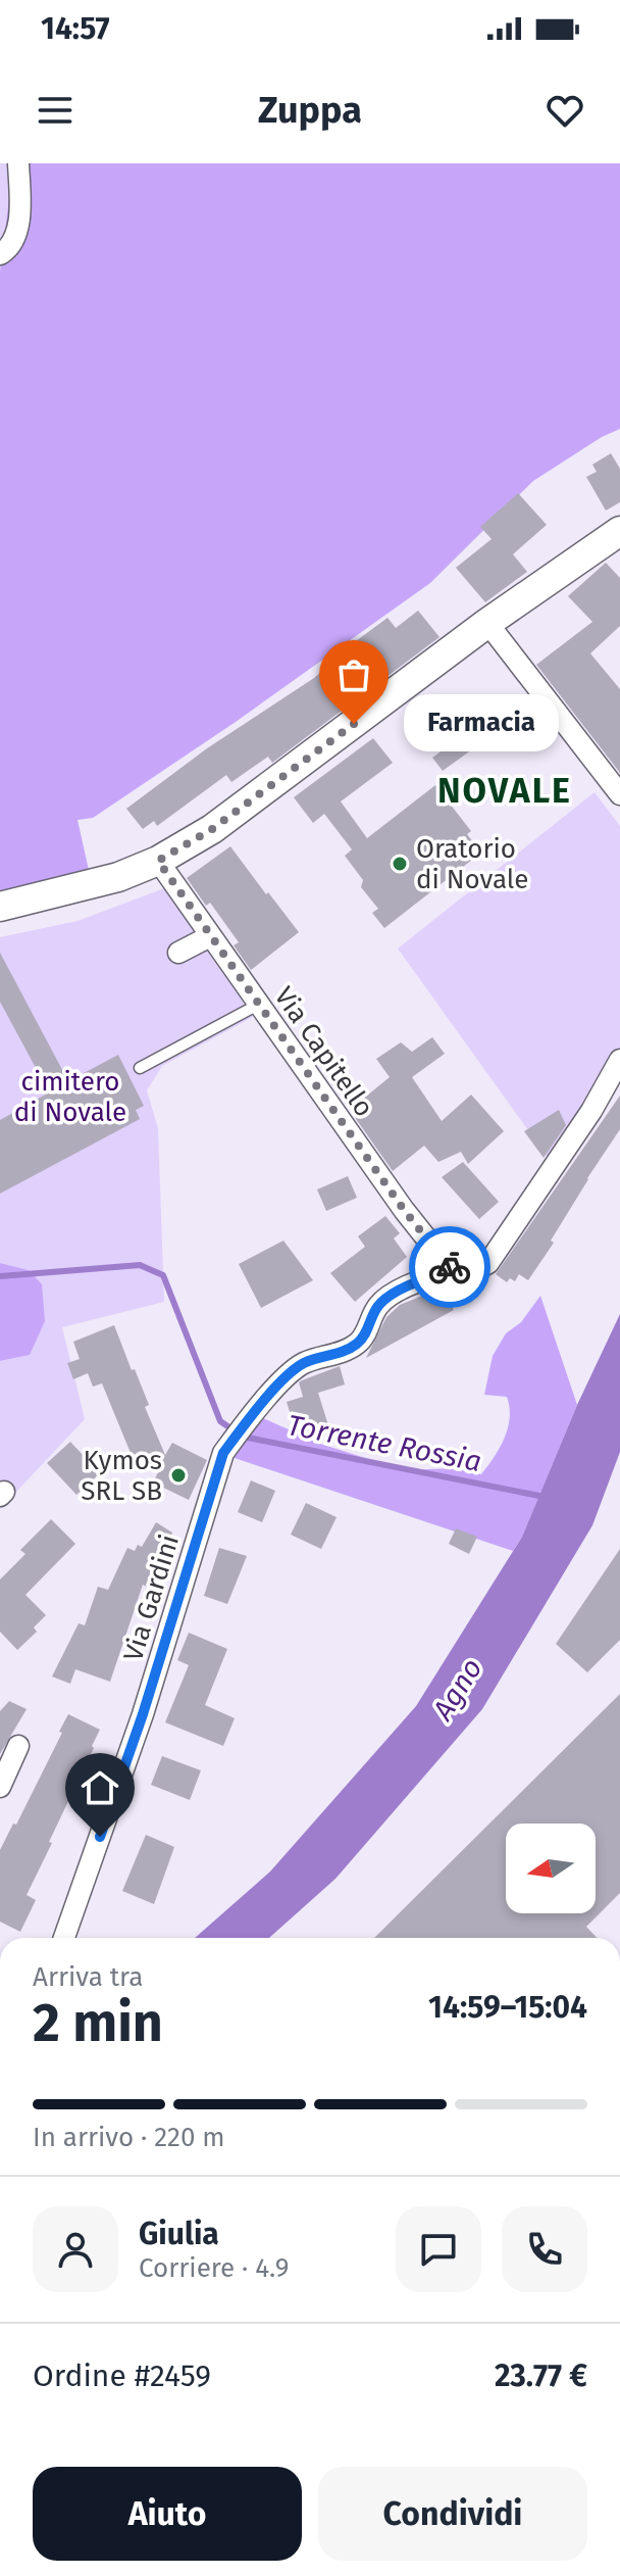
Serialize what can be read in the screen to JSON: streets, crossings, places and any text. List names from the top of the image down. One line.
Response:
{"streets":{"street":["Via Capitello","Via Gardini"]},"crossings":[["Via Capitello","Via Gardini"]],"districts":["NOVALE"],"water":["Torrente Rossia","Agno"],"parks":["cimitero di Novale"],"places":["Farmacia","Oratorio di Novale","Kymos SRL SB"],"north":"left","page":{"status":"14:57","header":"Zuppa","bubble":"Farmacia","heading":["2 min","Arriva tra","14:59–15:04"],"panel":["Giulia","Corriere · 4.9","Ordine #2459","23.77 €"],"bar":"In arrivo · 220 m","buttons":["Aiuto","Condividi"]}}
